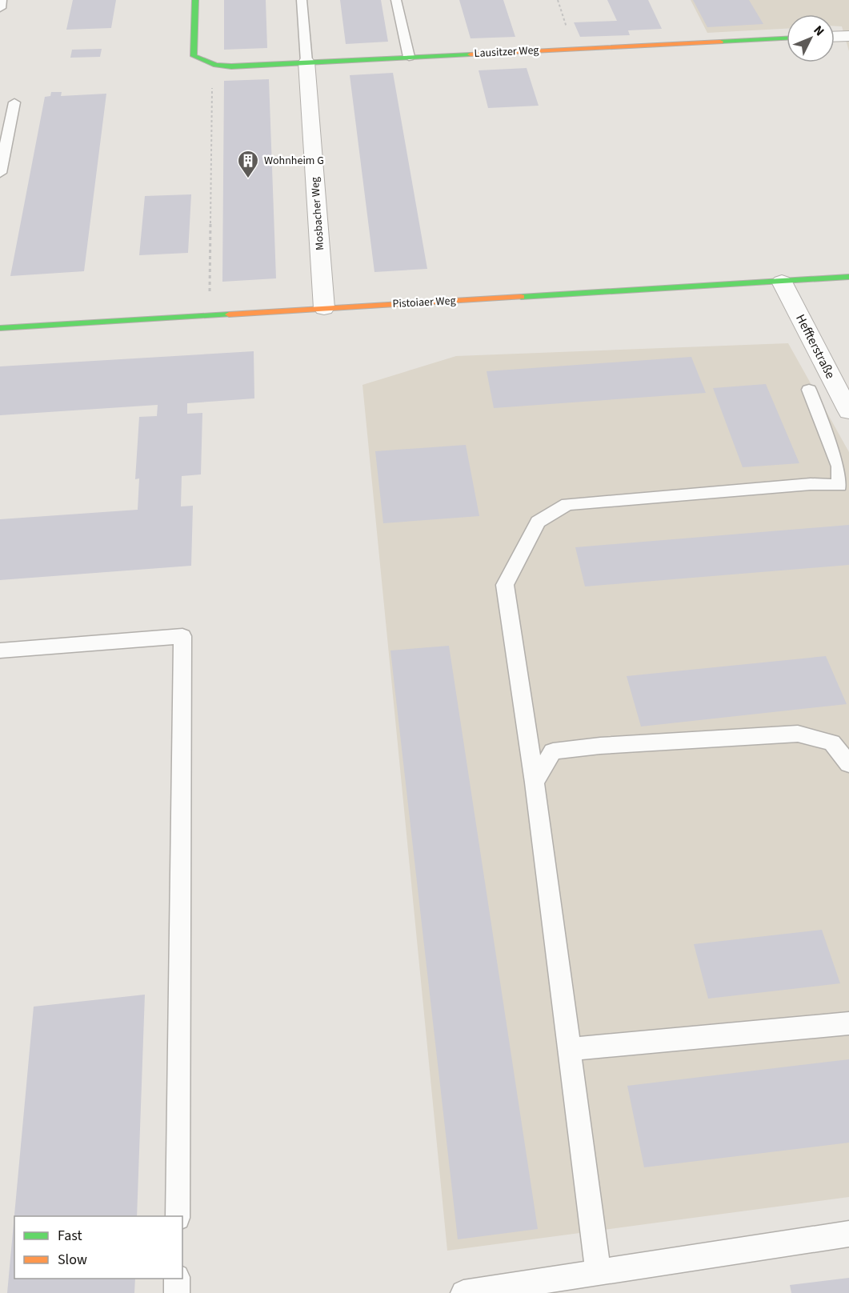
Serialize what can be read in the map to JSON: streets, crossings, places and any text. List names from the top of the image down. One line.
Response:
{"streets":{"street":["Lausitzer Weg","Mosbacher Weg","Pistoiaer Weg","Heffterstraße"]},"crossings":[["Lausitzer Weg","Mosbacher Weg"],["Mosbacher Weg","Pistoiaer Weg"],["Pistoiaer Weg","Heffterstraße"]],"places":{"building":["Wohnheim G"]},"legend":["Fast","Slow"],"north":"top right"}
